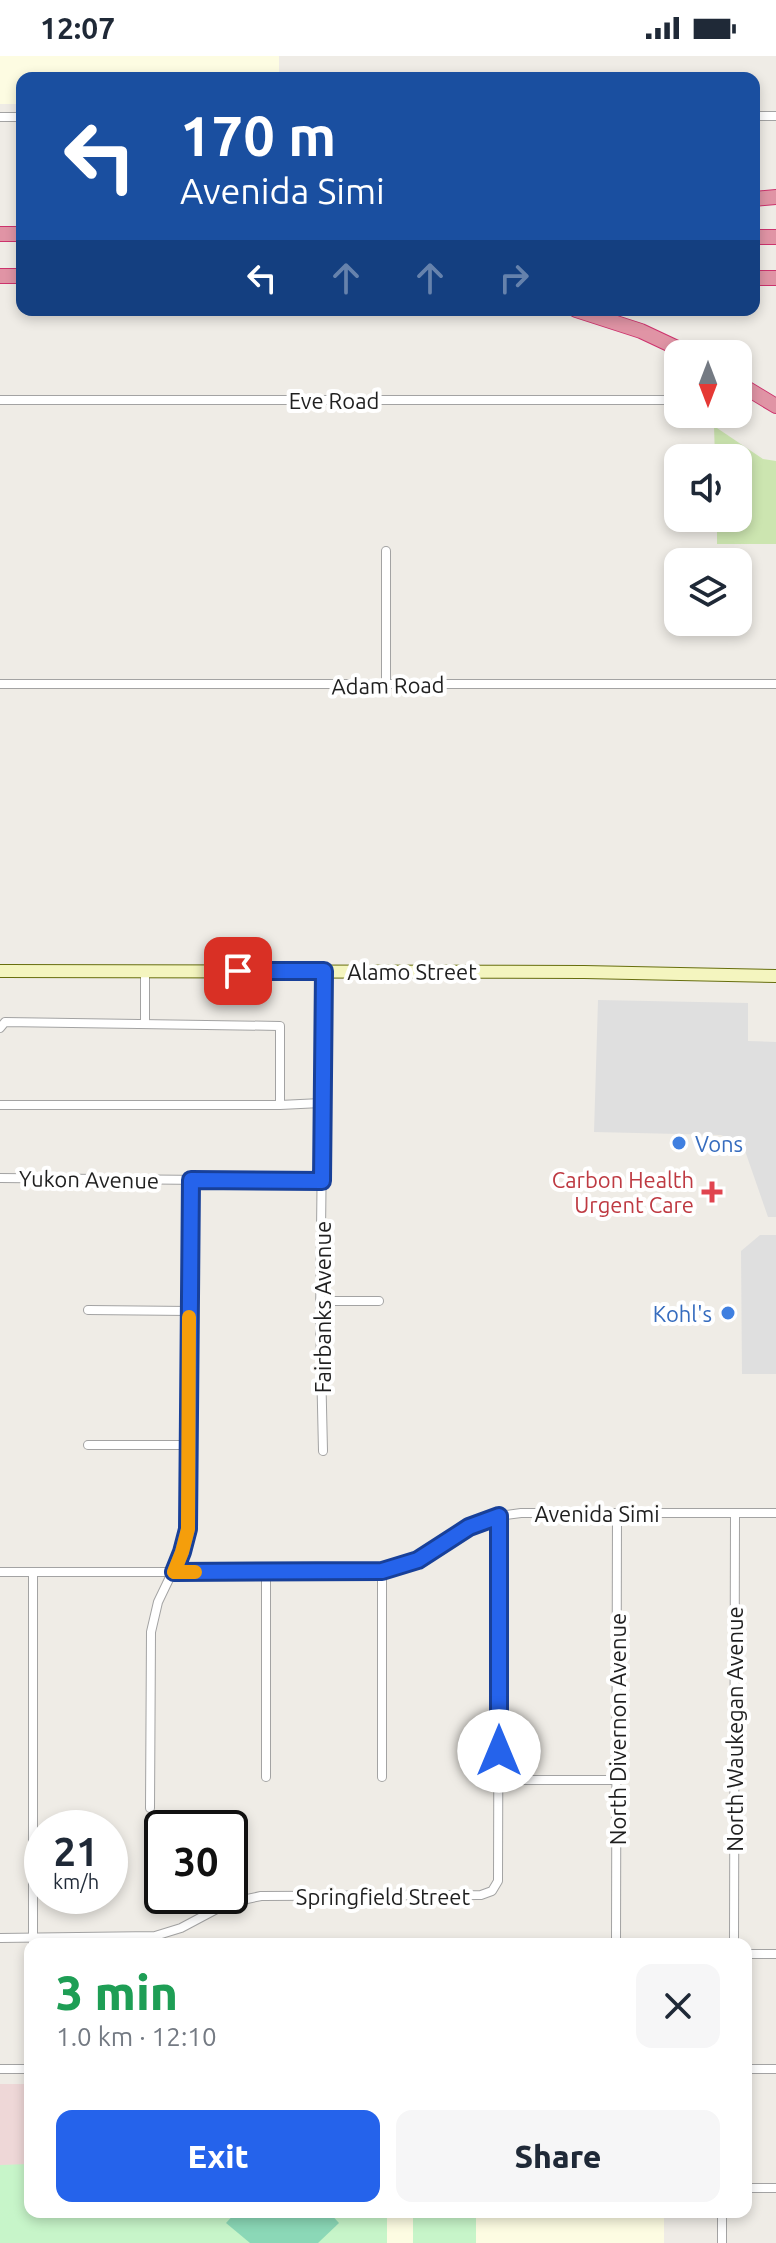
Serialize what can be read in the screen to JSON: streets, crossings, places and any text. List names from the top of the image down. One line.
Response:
{"streets":{"main road":["Alamo Street"],"street":["Eve Road","Adam Road","Yukon Avenue","Fairbanks Avenue","Avenida Simi","North Divernon Avenue","North Waukegan Avenue","Springfield Street"]},"crossings":[["Alamo Street","Fairbanks Avenue"],["Yukon Avenue","Fairbanks Avenue"],["Avenida Simi","North Divernon Avenue"],["Avenida Simi","North Waukegan Avenue"],["Avenida Simi","Springfield Street"]],"places":{"other":["Vons","Kohl's"],"health":["Carbon Health Urgent Care"]},"north":"bottom","page":{"status":"12:07","turn":["170 m","Avenida Simi"],"speed":"21 km/h","limit":"30","heading":["3 min","1.0 km · 12:10"],"buttons":["Exit","Share"]}}
